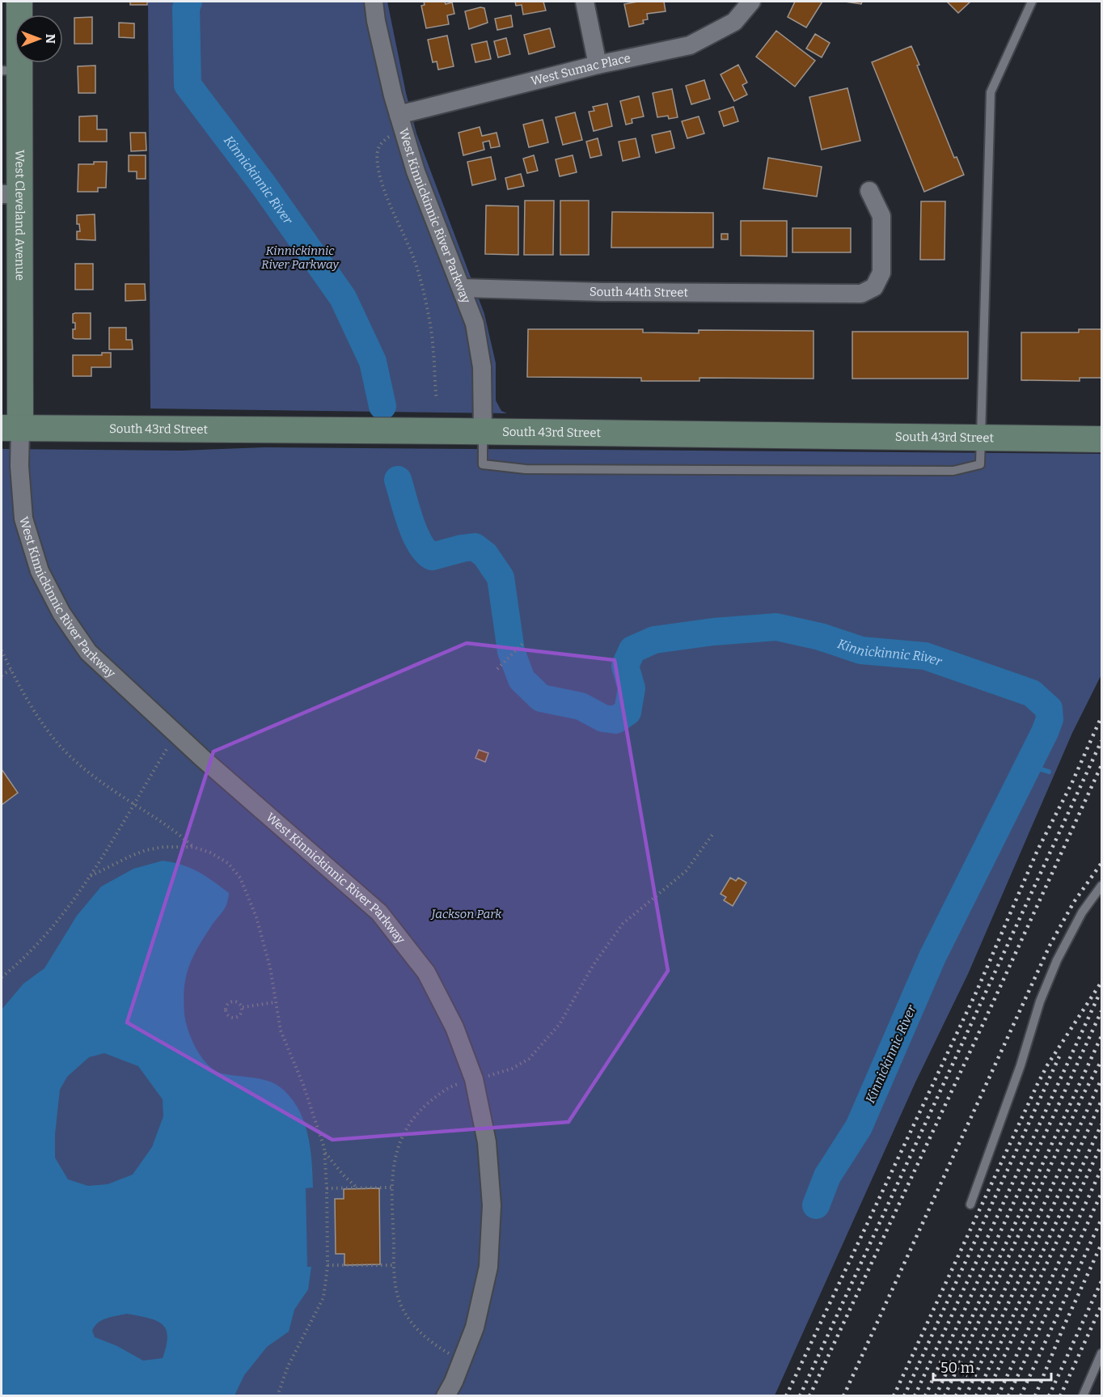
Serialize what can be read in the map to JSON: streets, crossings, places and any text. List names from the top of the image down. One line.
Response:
{"streets":{"main road":["West Cleveland Avenue","South 43rd Street"],"street":["West Sumac Place","West Kinnickinnic River Parkway","South 44th Street"]},"crossings":[["West Sumac Place","West Kinnickinnic River Parkway"],["West Cleveland Avenue","West Kinnickinnic River Parkway"],["West Cleveland Avenue","South 43rd Street"],["West Kinnickinnic River Parkway","South 44th Street"],["West Kinnickinnic River Parkway","South 43rd Street"]],"water":["Kinnickinnic River"],"parks":["Kinnickinnic River Parkway","Jackson Park"],"scale_bar":"50 m","north":"right"}
